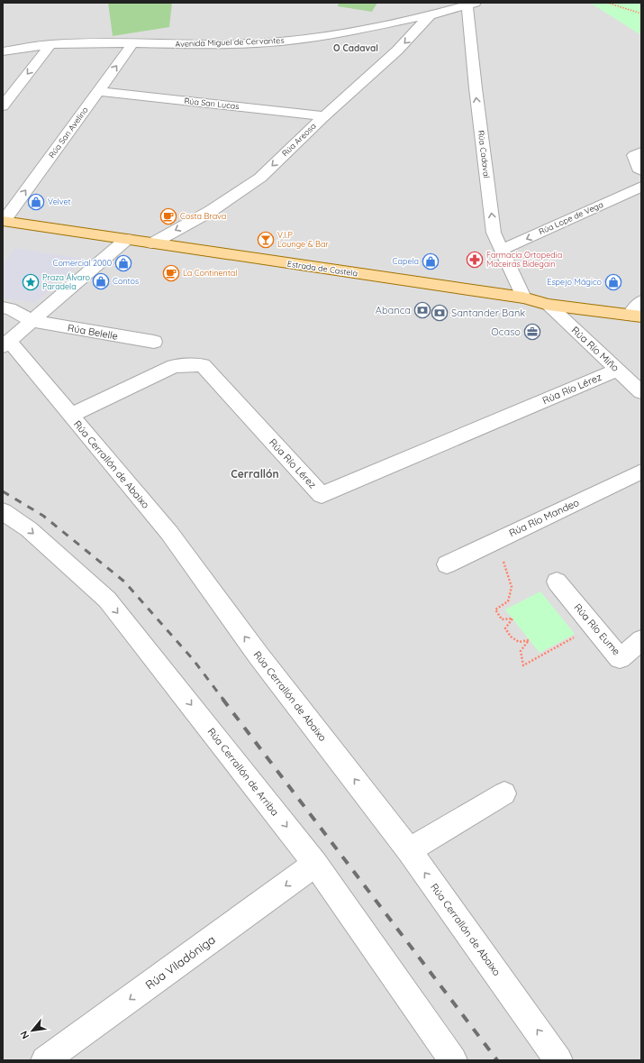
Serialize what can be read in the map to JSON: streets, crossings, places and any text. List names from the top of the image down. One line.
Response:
{"streets":{"main road":["Estrada de Castela"],"street":["Avenida Miguel de Cervantes","Rúa San Lucas","Rúa San Avelino","Rúa Areosa","Rúa Cadaval","Rúa Lope de Vega","Rúa Belelle","Rúa Río Miño","Rúa Río Lérez","Rúa Cerrallón de Abaixo","Rúa Río Mandeo","Rúa Río Eume","Rúa Cerrallón de Arriba","Rúa Viladóniga"]},"crossings":[["Avenida Miguel de Cervantes","Rúa San Avelino"],["Avenida Miguel de Cervantes","Rúa Areosa"],["Avenida Miguel de Cervantes","Rúa Cadaval"],["Rúa San Lucas","Rúa San Avelino"],["Rúa San Lucas","Rúa Areosa"],["Rúa San Avelino","Estrada de Castela"],["Rúa Areosa","Estrada de Castela"],["Rúa Cadaval","Rúa Lope de Vega"],["Rúa Cadaval","Estrada de Castela"],["Estrada de Castela","Rúa Río Miño"],["Rúa Río Miño","Rúa Río Lérez"],["Rúa Río Lérez","Rúa Cerrallón de Abaixo"],["Rúa Cerrallón de Arriba","Rúa Viladóniga"]],"one_way":["Rúa Areosa","Rúa Cadaval","Rúa Lope de Vega","Rúa Cerrallón de Abaixo","Rúa Cerrallón de Arriba","Rúa Viladóniga"],"districts":["O Cadaval","Cerrallón"],"places":{"shop":["Velvet","Capela","Comercial 2000","Contos","Espejo Mágico"],"cafe":["Costa Brava","La Continental"],"bar":["V.I.P Lounge & Bar"],"pharmacy":["Farmacia Ortopedia Maceiras Bidegain"],"place":["Praza Álvaro Paradela"],"bank":["Abanca","Santander Bank"],"office":["Ocaso"]},"north":"bottom left"}
